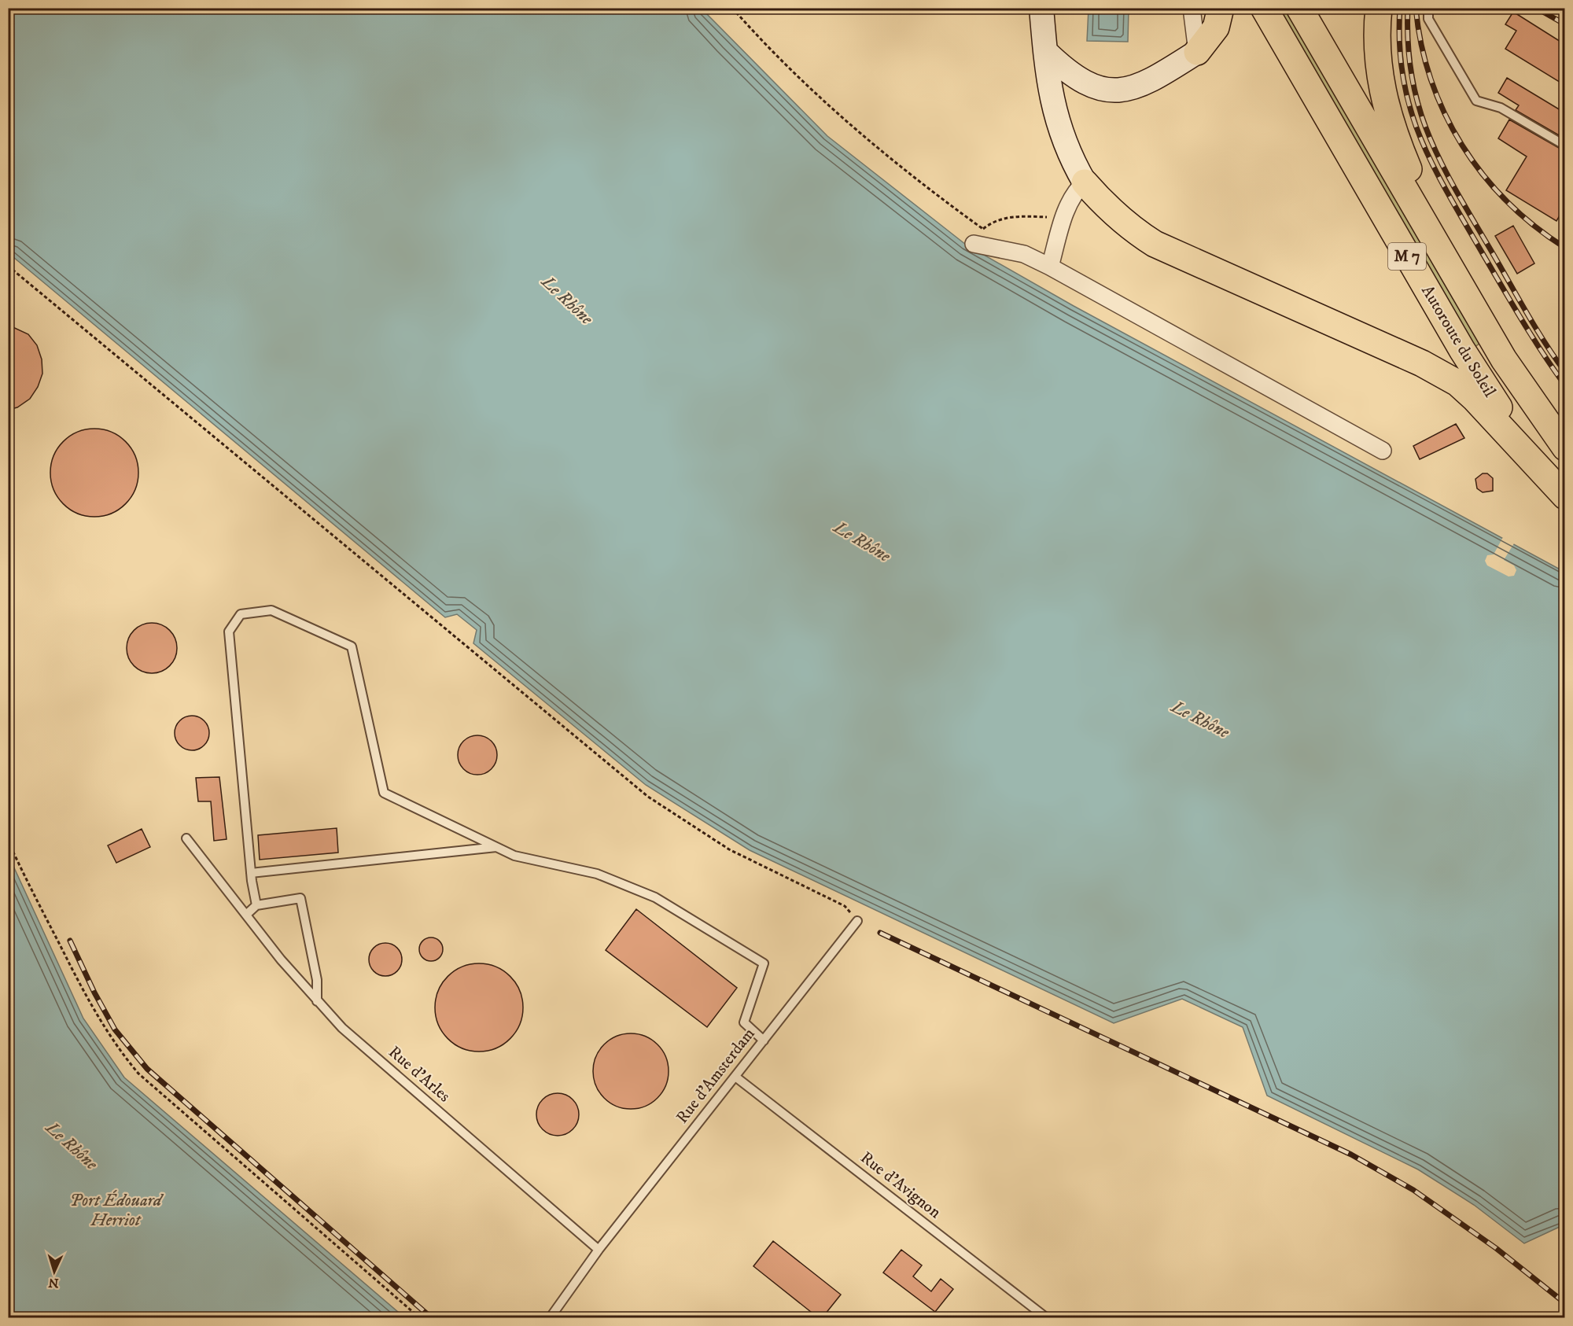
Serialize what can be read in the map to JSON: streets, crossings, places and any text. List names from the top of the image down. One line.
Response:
{"streets":{"highway":["M 7","Autoroute du Soleil"],"lane":["Rue d'Arles","Rue d'Amsterdam","Rue d'Avignon"]},"crossings":[["Rue d'Arles","Rue d'Amsterdam"],["Rue d'Amsterdam","Rue d'Avignon"]],"water":["Le Rhône","Port Édouard Herriot"],"north":"bottom"}
